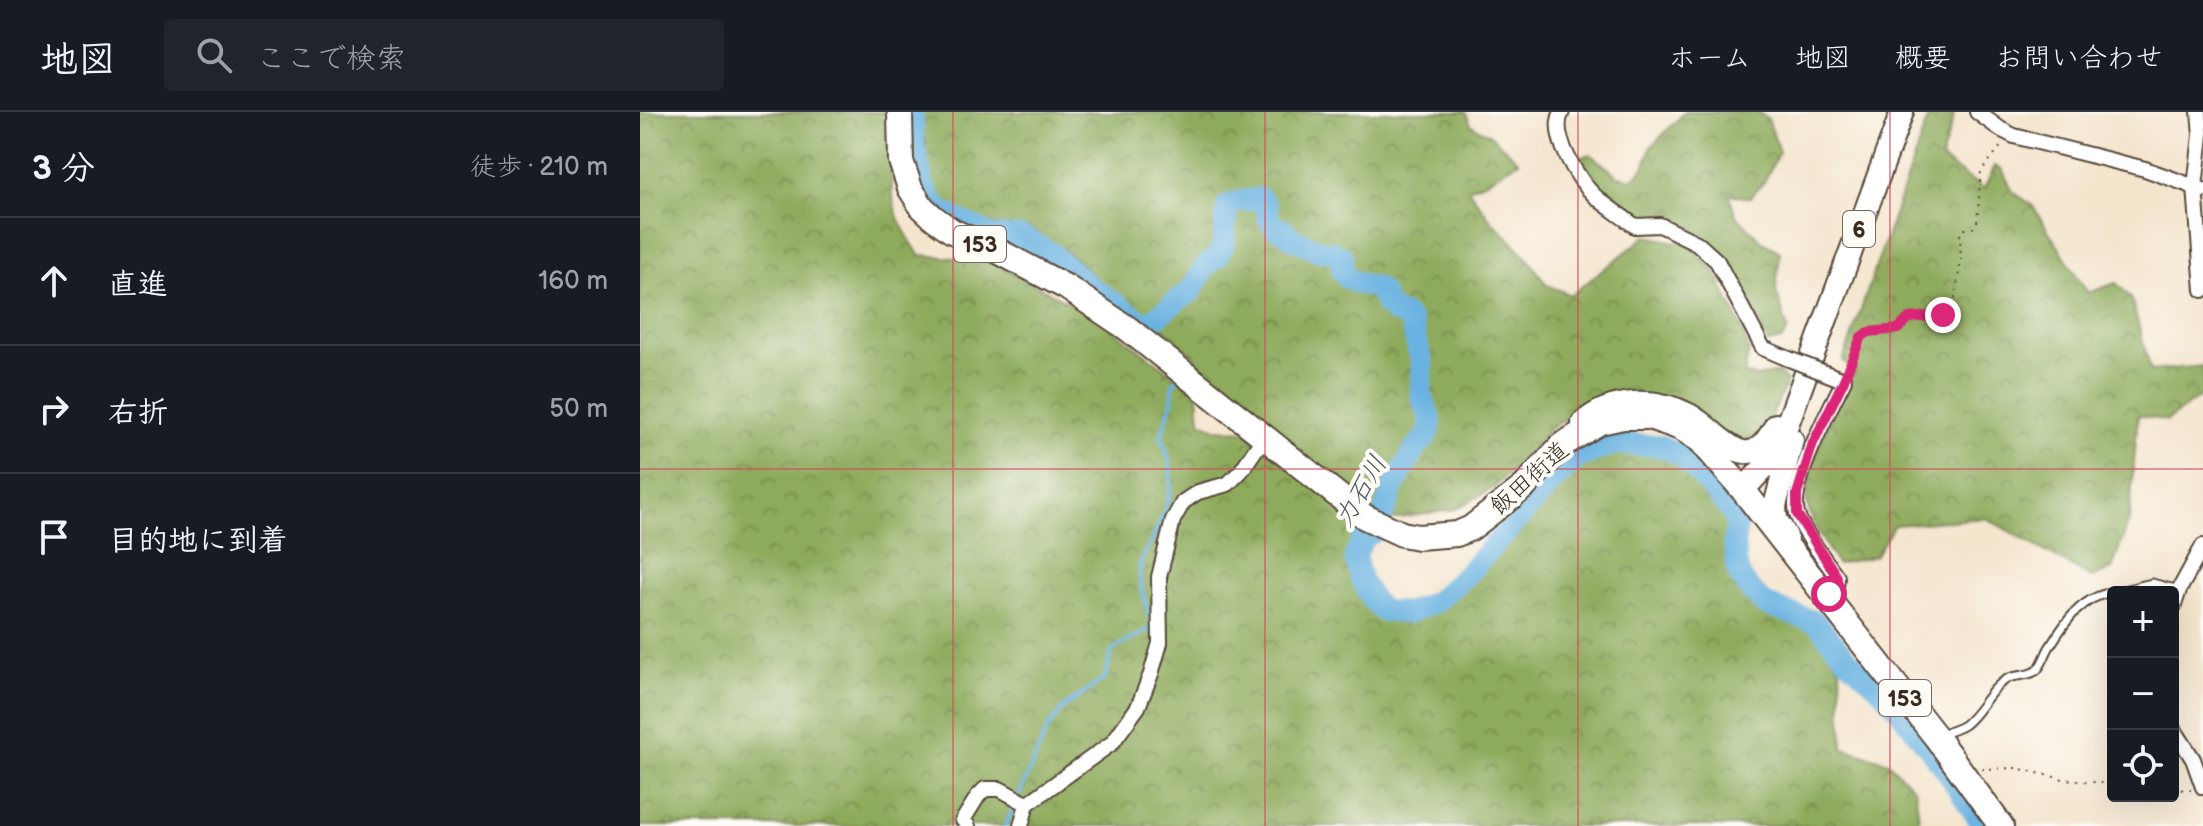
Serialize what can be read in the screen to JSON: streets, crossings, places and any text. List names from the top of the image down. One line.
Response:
{"streets":{"highway":["153","飯田街道"],"main road":["6"]},"crossings":[["6","飯田街道"]],"water":["力石川"],"page":{"header":"地図","search":"ここで検索","nav":["ホーム","地図","概要","お問い合わせ"],"heading":["3 分","徒歩 · 210 m"],"list":[["直進","160 m"],["右折","50 m"],"目的地に到着"],"map_buttons":["+","−"]}}
